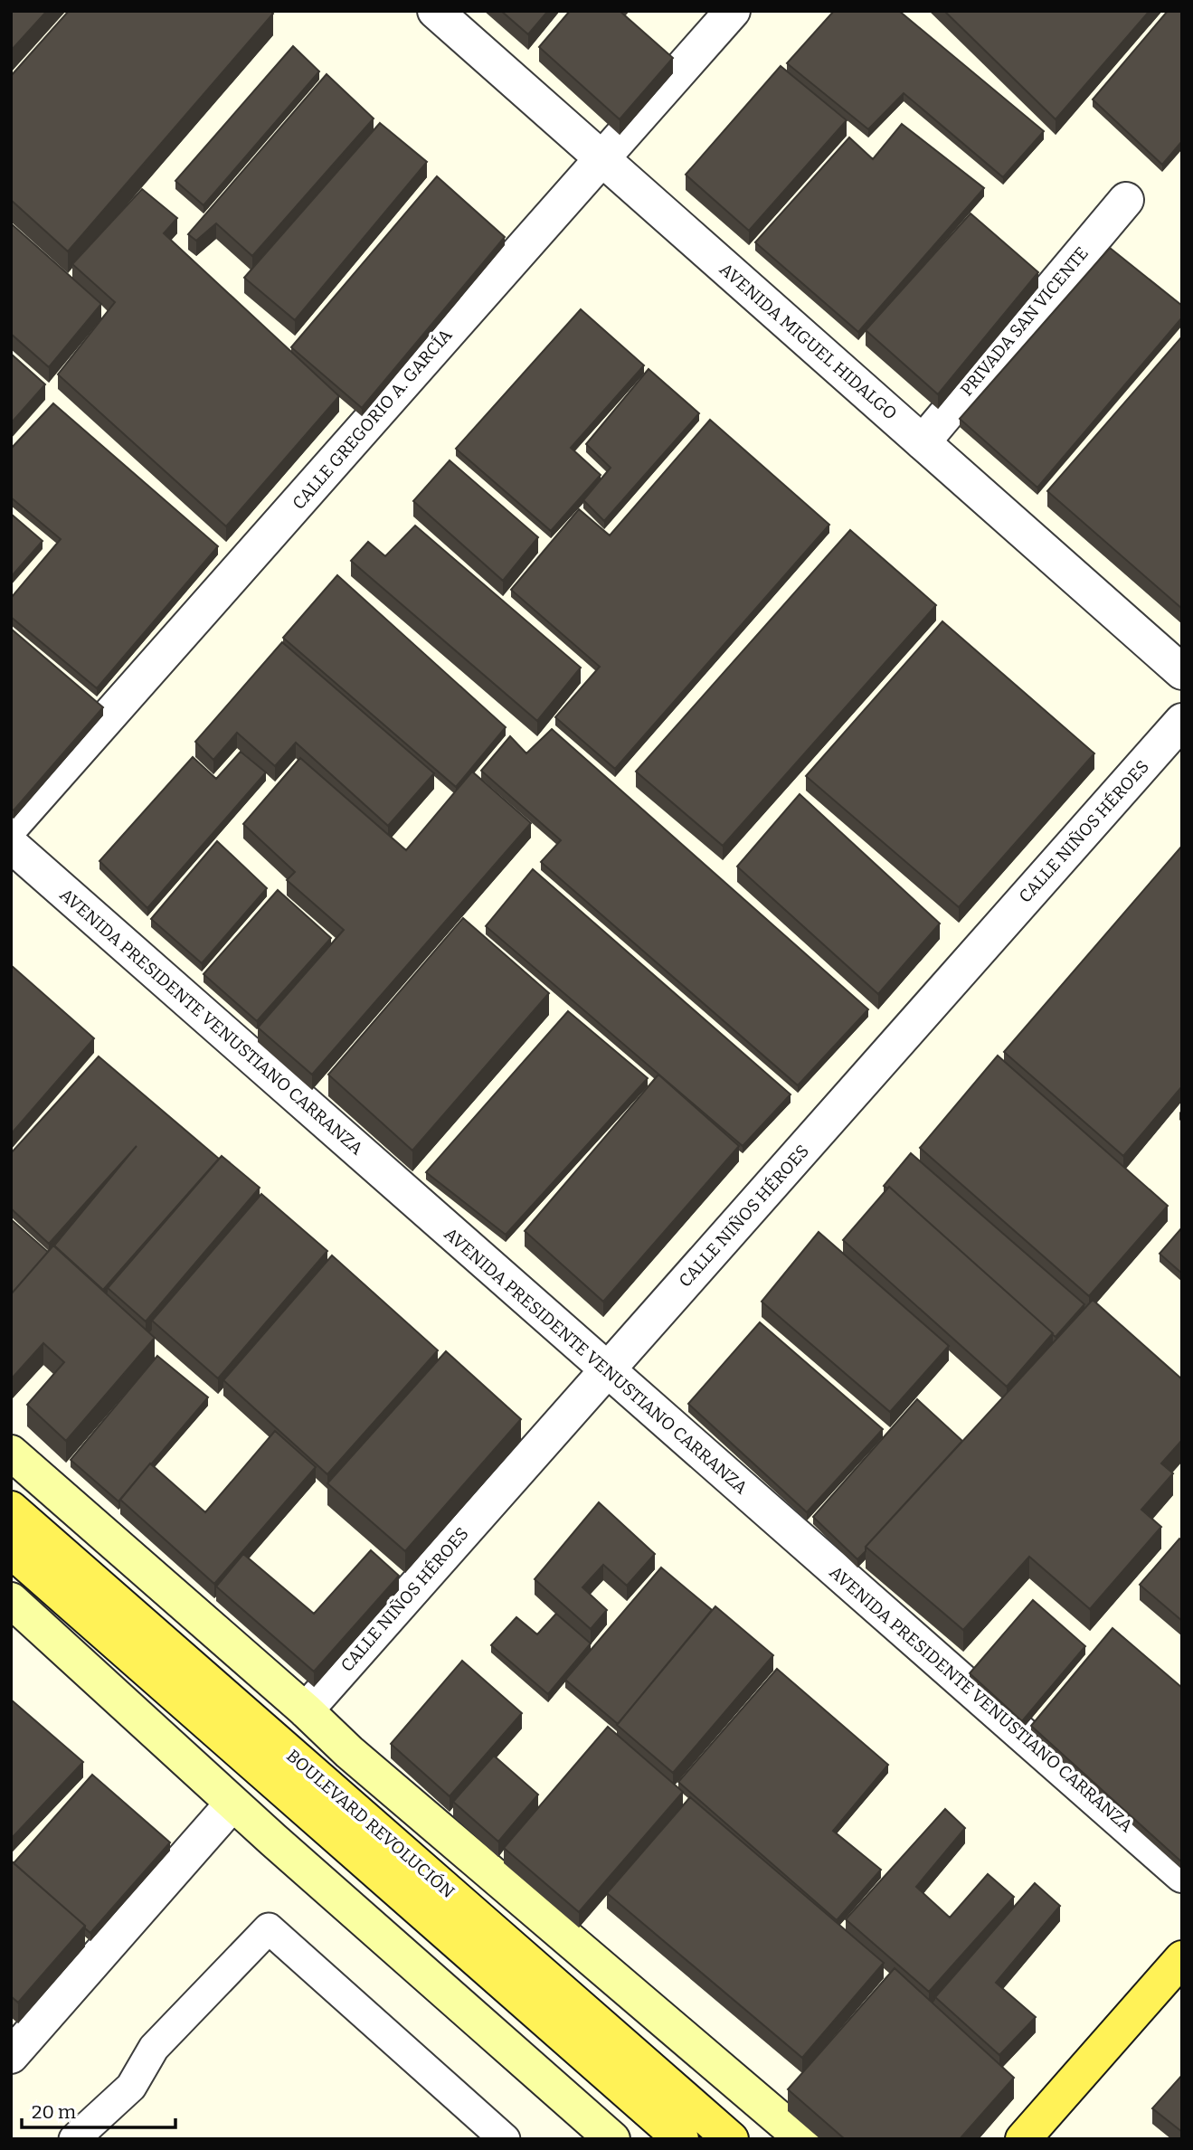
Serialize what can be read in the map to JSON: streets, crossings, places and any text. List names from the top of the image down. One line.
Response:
{"streets":{"main road":["BOULEVARD REVOLUCIÓN"],"street":["PRIVADA SAN VICENTE","AVENIDA MIGUEL HIDALGO","CALLE GREGORIO A. GARCÍA","CALLE NIÑOS HÉROES","AVENIDA PRESIDENTE VENUSTIANO CARRANZA"]},"crossings":[["PRIVADA SAN VICENTE","AVENIDA MIGUEL HIDALGO"],["AVENIDA MIGUEL HIDALGO","CALLE GREGORIO A. GARCÍA"],["CALLE NIÑOS HÉROES","AVENIDA PRESIDENTE VENUSTIANO CARRANZA"]],"scale_bar":"20 m"}
